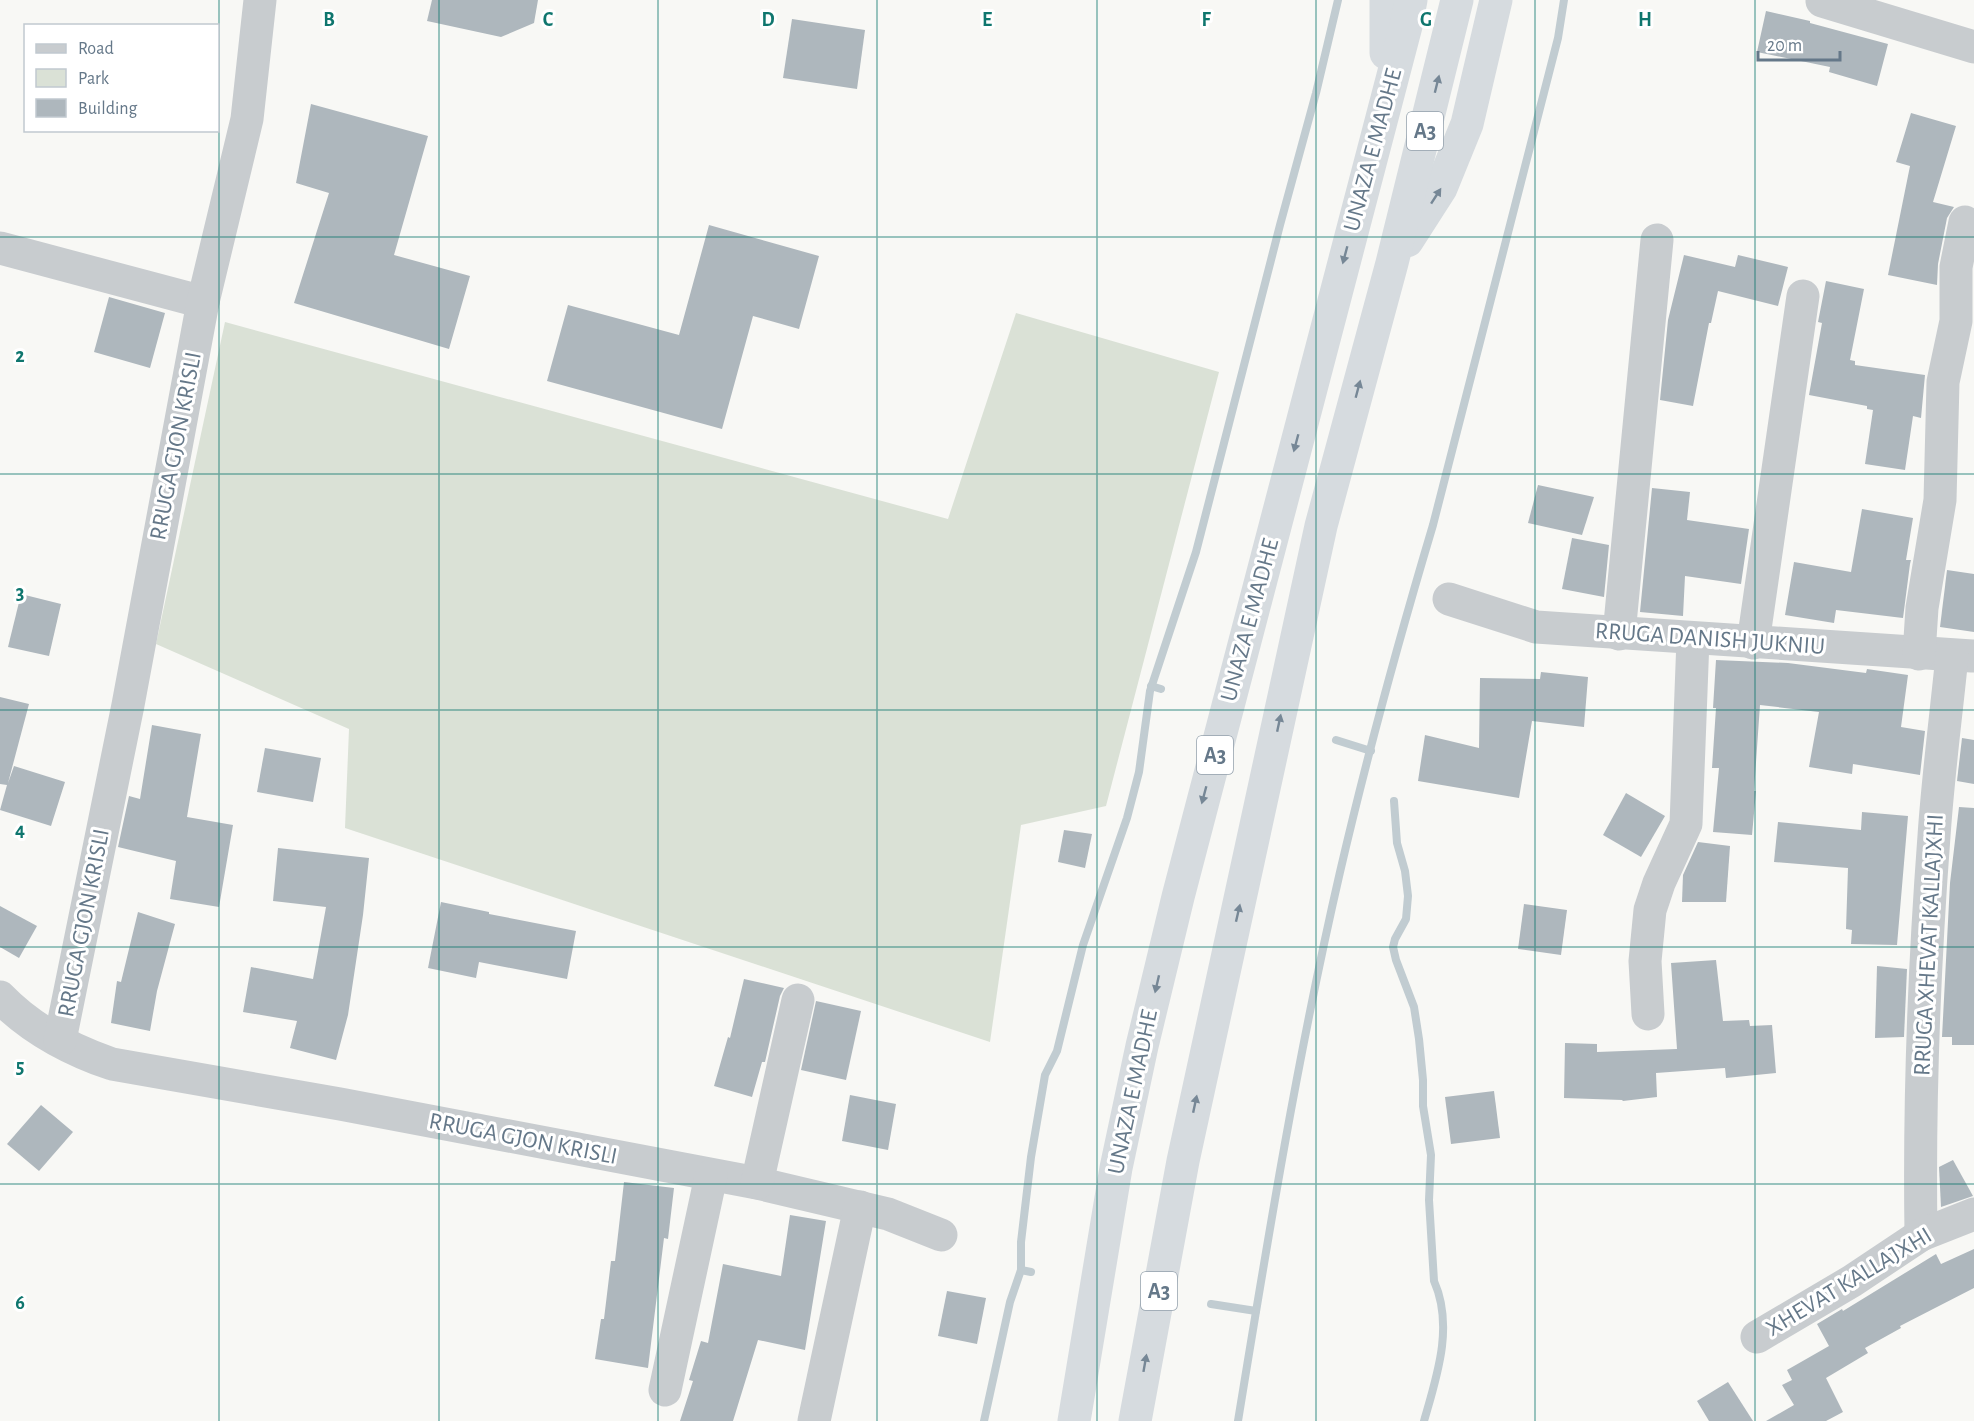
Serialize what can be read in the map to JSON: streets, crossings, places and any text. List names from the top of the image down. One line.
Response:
{"streets":{"highway":["A3","UNAZA E MADHE"],"street":["RRUGA GJON KRISLI","RRUGA DANISH JUKNIU","RRUGA XHEVAT KALLAJXHI","XHEVAT KALLAJXHI"]},"crossings":[["RRUGA DANISH JUKNIU","RRUGA XHEVAT KALLAJXHI"],["RRUGA XHEVAT KALLAJXHI","XHEVAT KALLAJXHI"]],"legend":["Road","Park","Building"],"scale_bar":"20 m","grid":{"columns":["B","C","D","E","F","G","H"],"rows":["2","3","4","5","6"]}}
